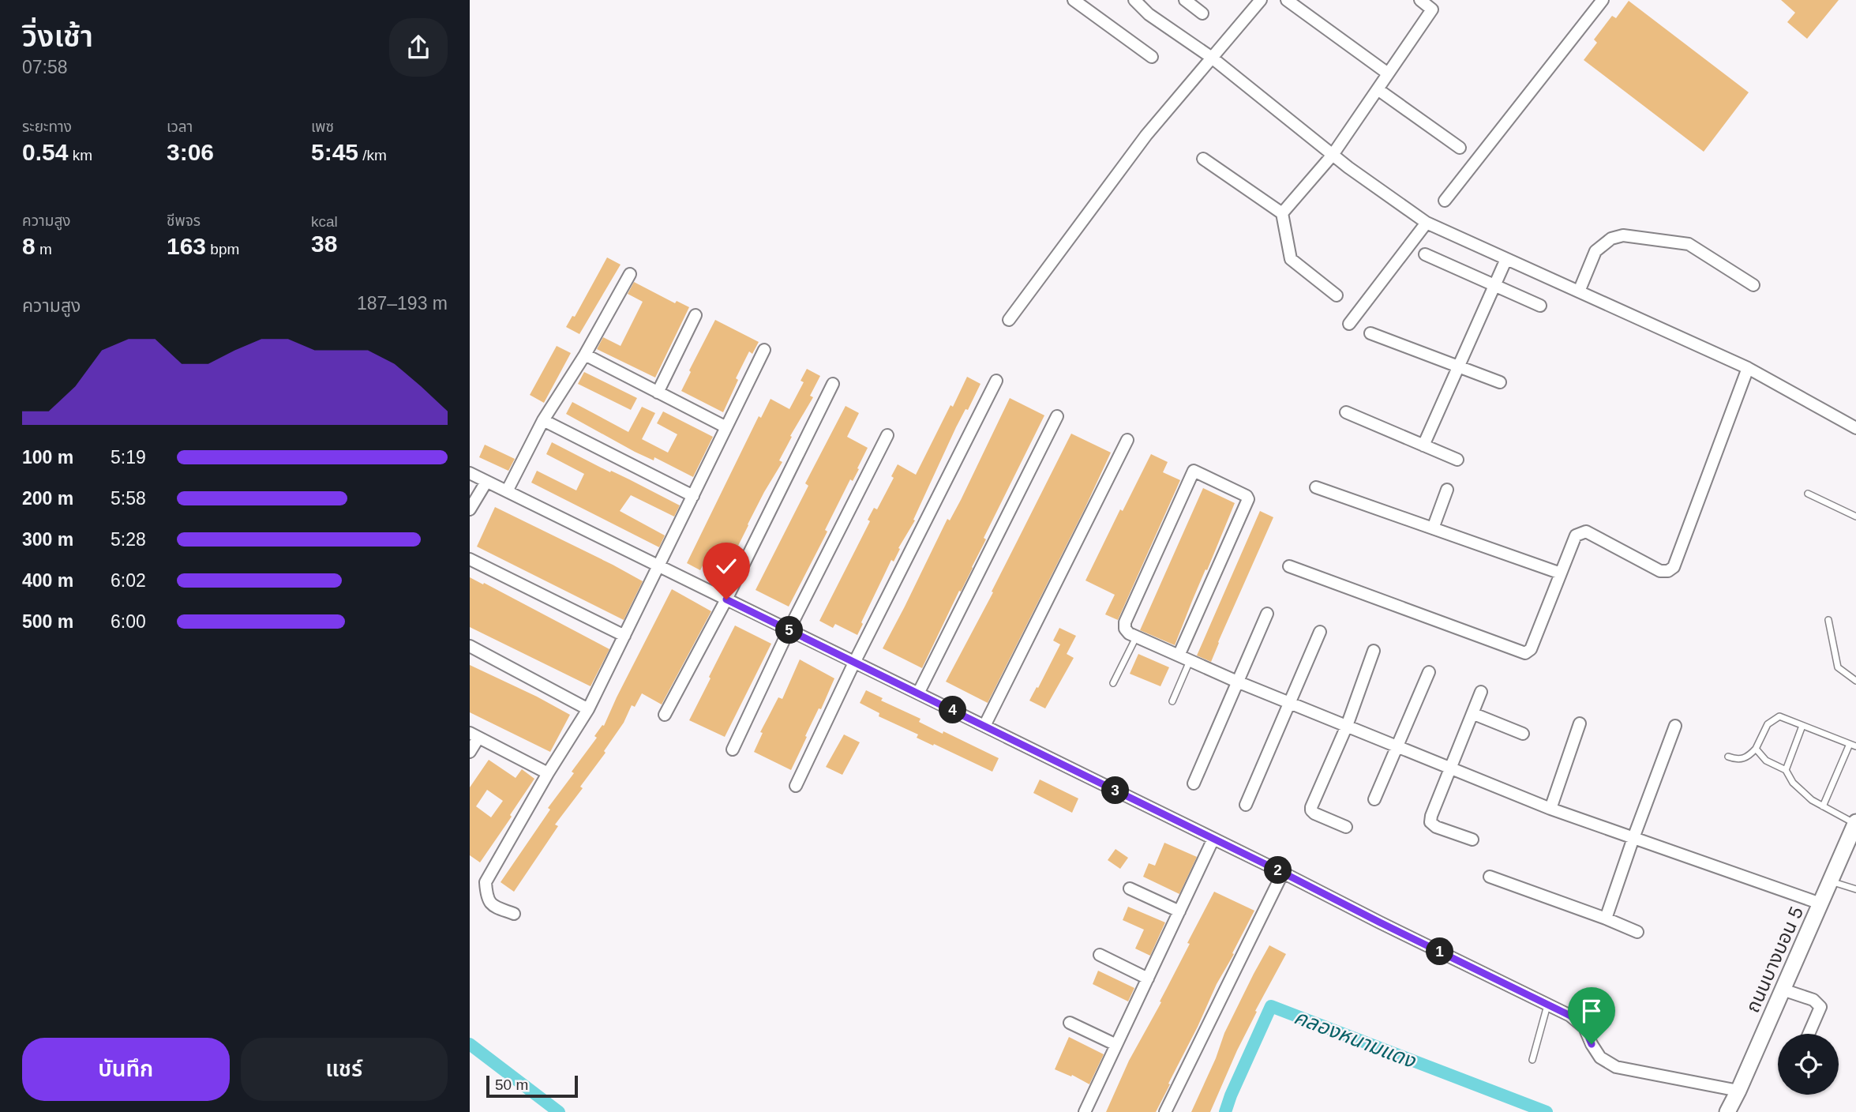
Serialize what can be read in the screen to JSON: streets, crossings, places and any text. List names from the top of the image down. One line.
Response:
{"streets":{"main road":["ถนนบางบอน 5"]},"water":["คลองหนามแดง"],"scale_bar":"50 m","page":{"heading":["วิ่งเช้า","07:58"],"stats":[["ระยะทาง","0.54 km"],["เวลา","3:06"],["เพซ","5:45 /km"],["ความสูง","8 m"],["ชีพจร","163 bpm"],["kcal","38"]],"chart":["ความสูง","187–193 m"],"list":[{"name":"100 m","note":"5:19"},{"name":"200 m","note":"5:58"},{"name":"300 m","note":"5:28"},{"name":"400 m","note":"6:02"},{"name":"500 m","note":"6:00"}],"pins":["5","4","3","2","1"],"buttons":["บันทึก","แชร์"],"scale":"50 m"}}
